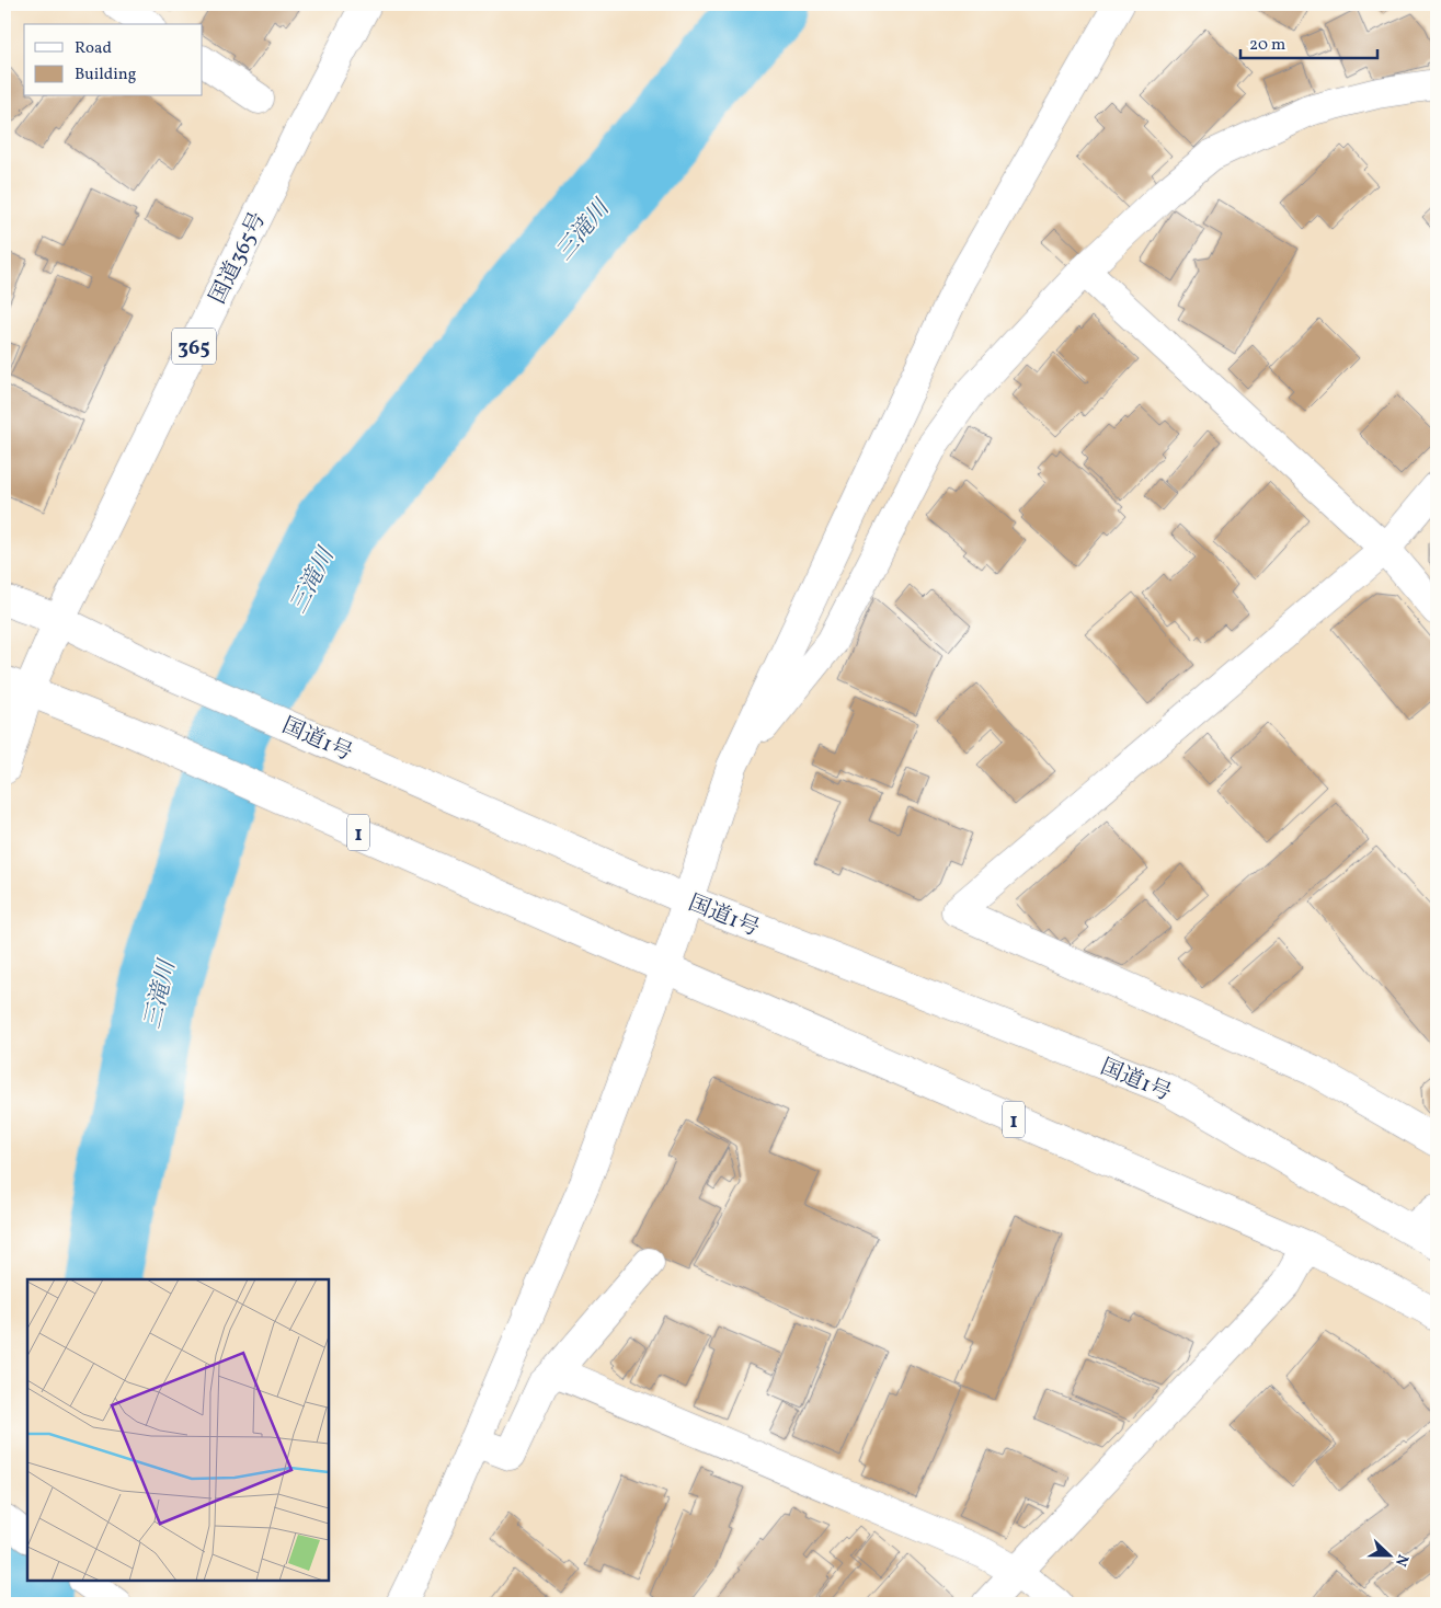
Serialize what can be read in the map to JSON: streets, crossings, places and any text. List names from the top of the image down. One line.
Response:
{"streets":{"main road":["国道365号","365","国道1号","1"]},"crossings":[["国道365号","国道1号"],["国道365号","1"]],"water":["三滝川"],"legend":["Road","Building"],"scale_bar":"20 m","north":"right"}
